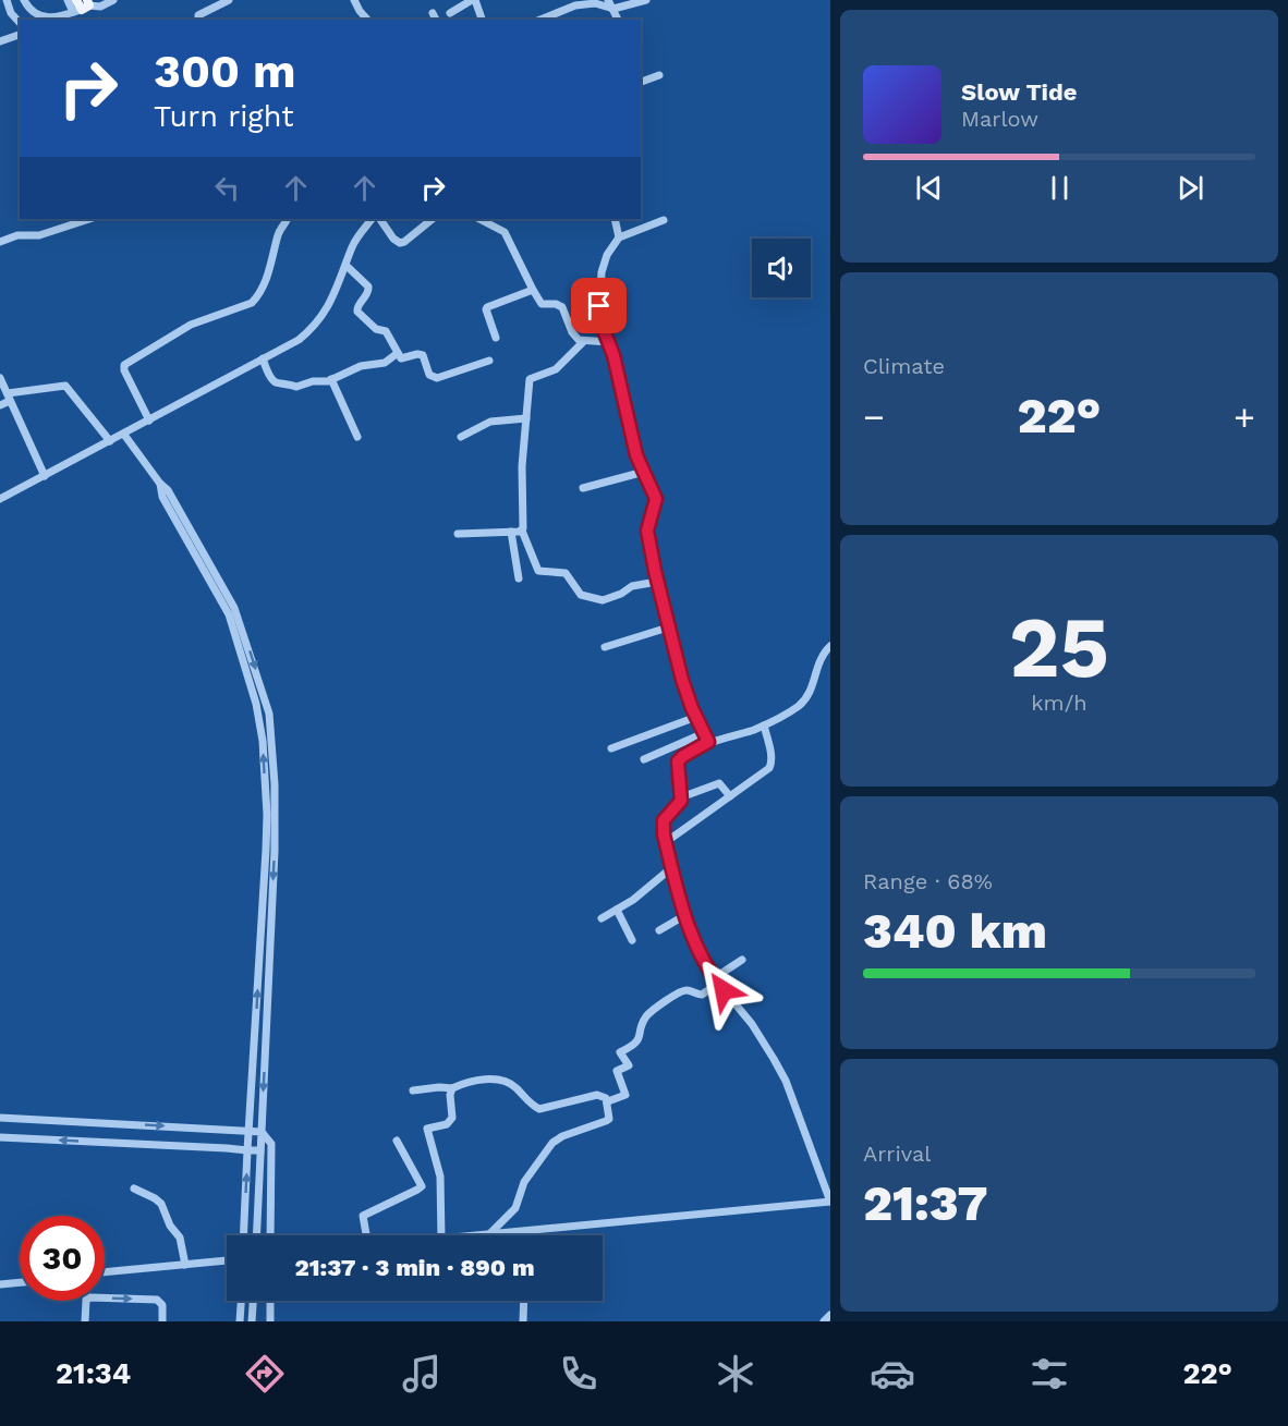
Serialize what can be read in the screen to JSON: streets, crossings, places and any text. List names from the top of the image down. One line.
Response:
{"page":{"turn":["300 m","Turn right"],"song":["Slow Tide","Marlow"],"tile":["Climate",["25","km/h"],["Range · 68%","340 km"],["Arrival","21:37"]],"heat":["−","22°","+"],"limit":"30","trip":"21:37 · 3 min · 890 m","tabs":["21:34","22°"]}}
